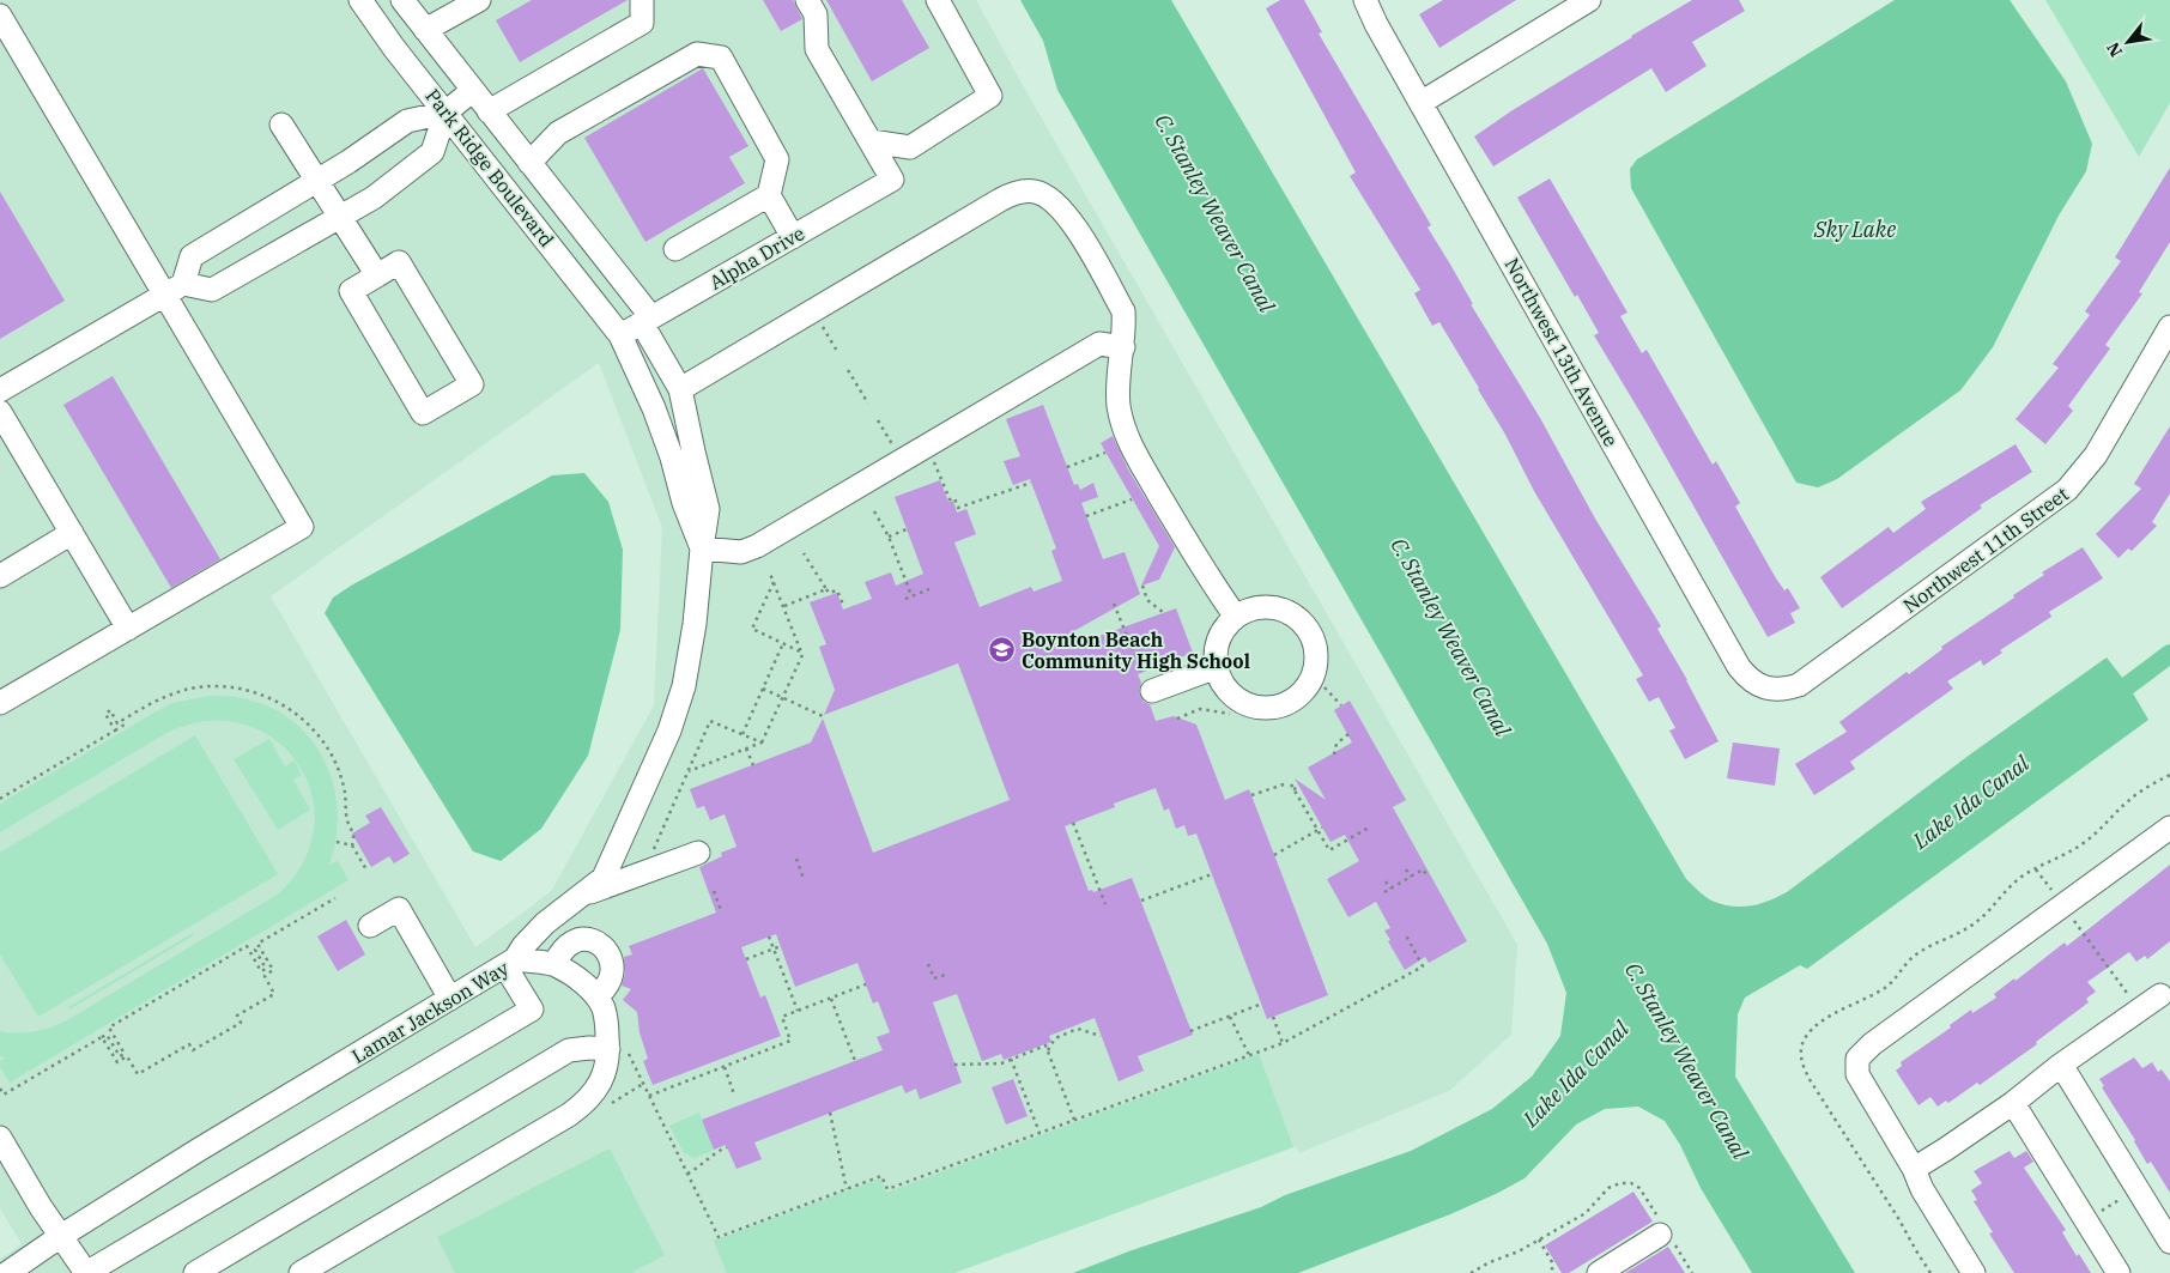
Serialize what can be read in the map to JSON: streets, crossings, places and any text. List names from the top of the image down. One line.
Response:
{"streets":{"street":["Park Ridge Boulevard","Alpha Drive","Northwest 13th Avenue","Northwest 11th Street","Lamar Jackson Way"]},"crossings":[["Park Ridge Boulevard","Alpha Drive"],["Northwest 13th Avenue","Northwest 11th Street"]],"water":["C. Stanley Weaver Canal","Sky Lake","Lake Ida Canal"],"places":{"school or university":["Boynton Beach Community High School"]},"north":"bottom left"}
